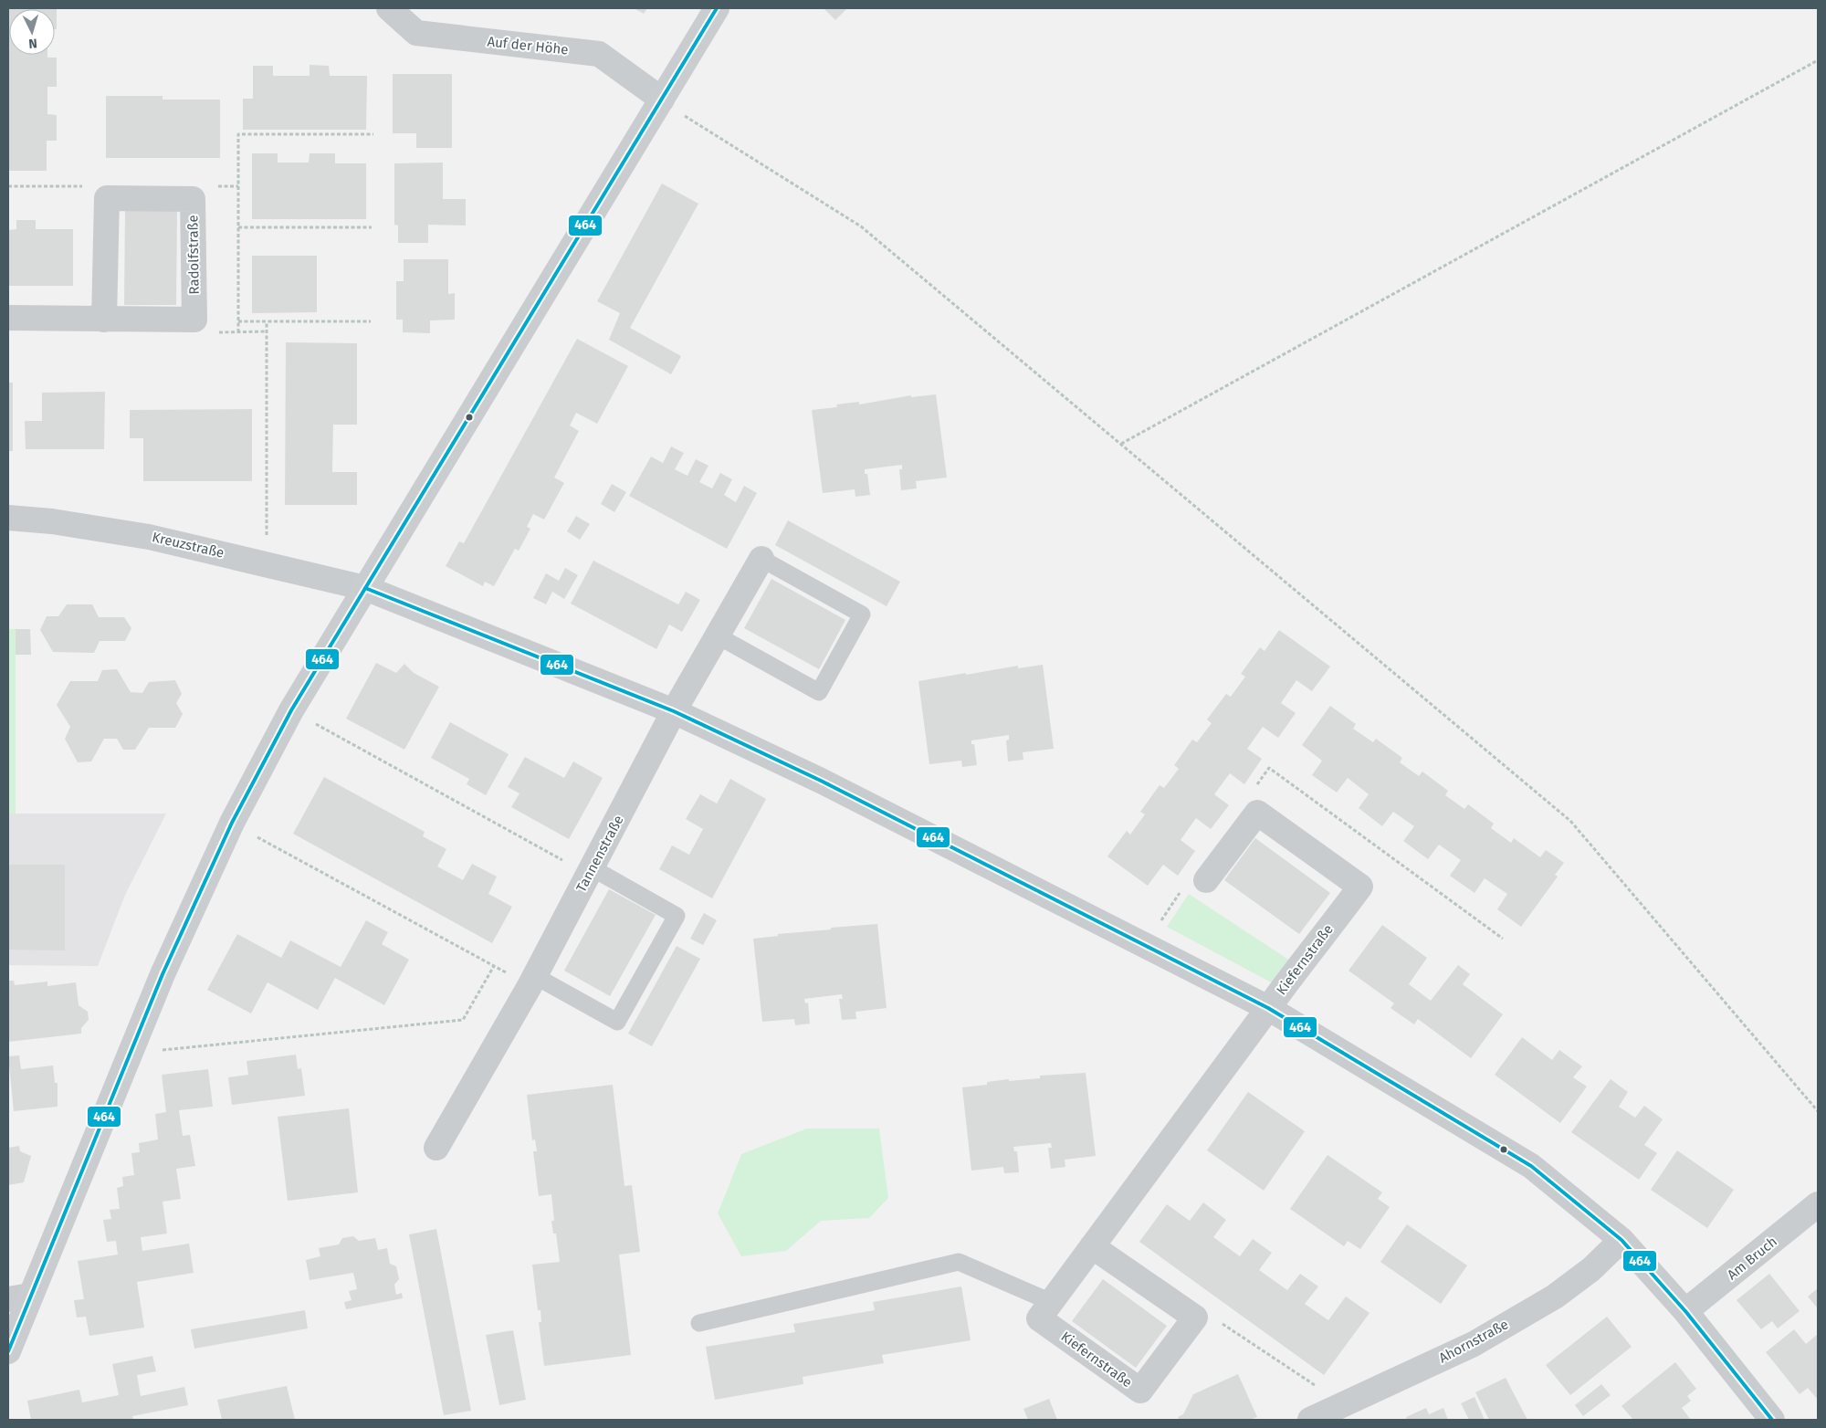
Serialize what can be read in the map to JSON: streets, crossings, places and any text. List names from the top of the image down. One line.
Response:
{"streets":{"street":["Auf der Höhe","Radolfstraße","Kreuzstraße","Tannenstraße","Kiefernstraße","Am Bruch","Ahornstraße"]},"lines":["transit line 464"],"north":"bottom"}
